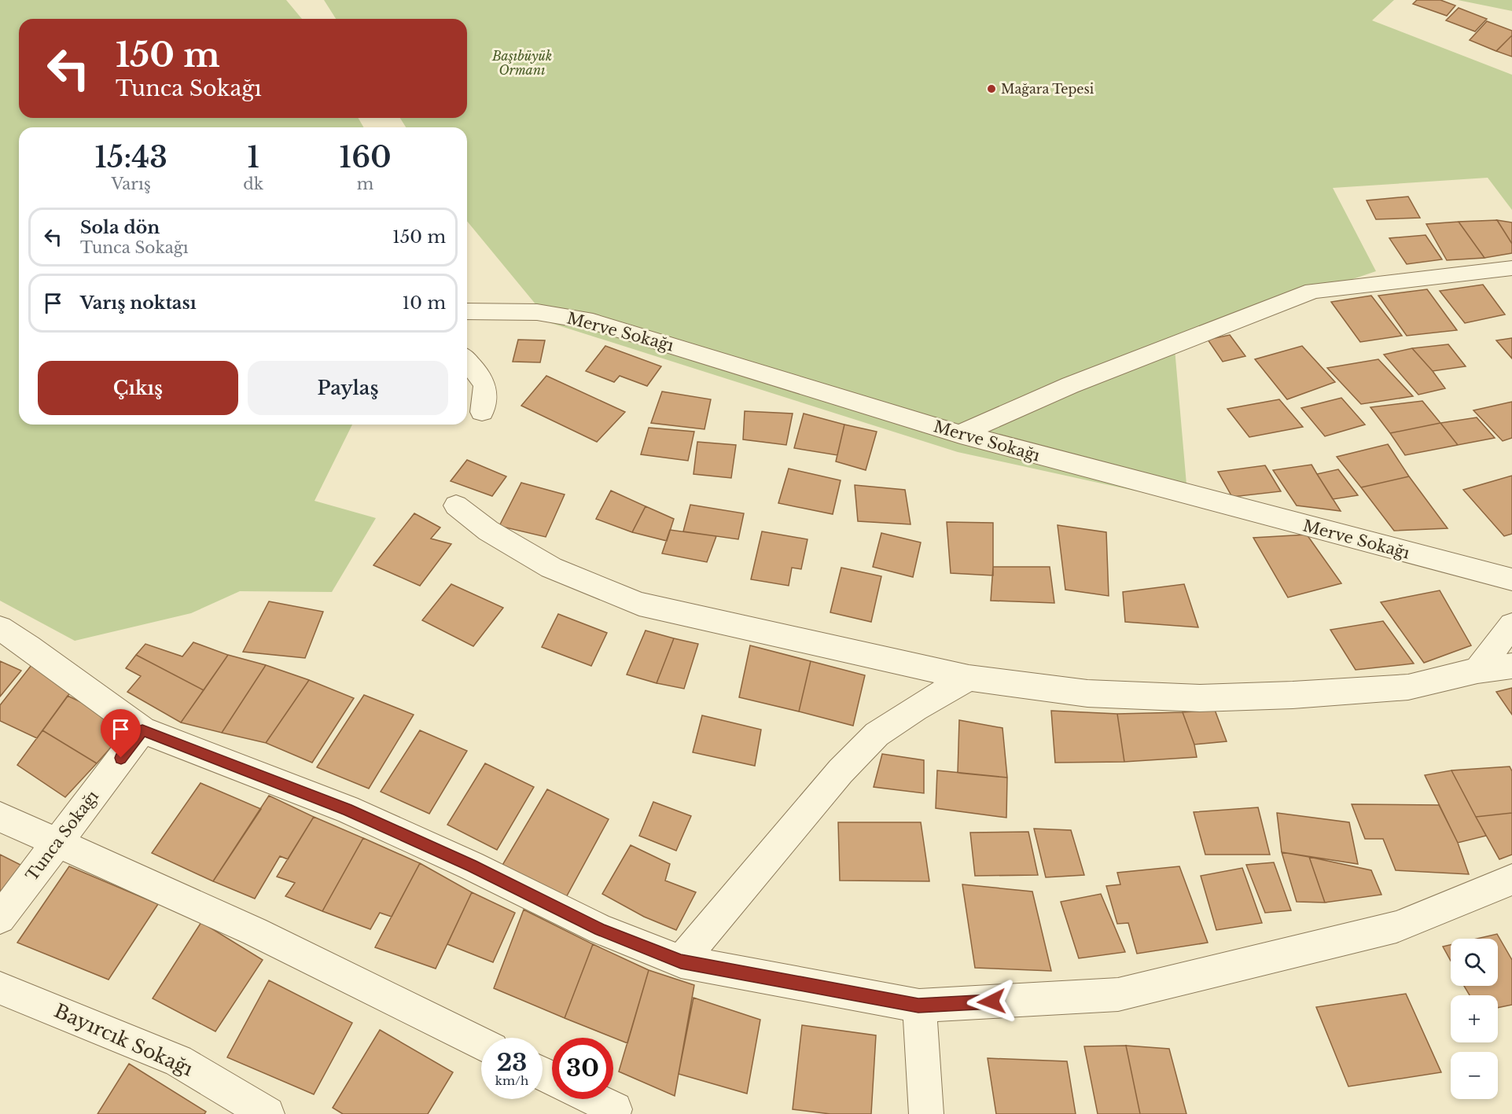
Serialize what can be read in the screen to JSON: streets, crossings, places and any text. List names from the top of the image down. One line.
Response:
{"streets":{"street":["Merve Sokağı","Tunca Sokağı","Bayırcık Sokağı"]},"parks":["Başıbüyük Ormanı"],"places":["Mağara Tepesi"],"page":{"turn":["150 m","Tunca Sokağı"],"eta":["15:43","Varış","1","dk","160","m"],"list":[{"name":"Sola dön","note":"Tunca Sokağı","value":"150 m"},{"name":"Varış noktası","value":"10 m"}],"buttons":["Çıkış","Paylaş"],"map_buttons":["+","−"],"speed":"23 km/h","limit":"30"}}
